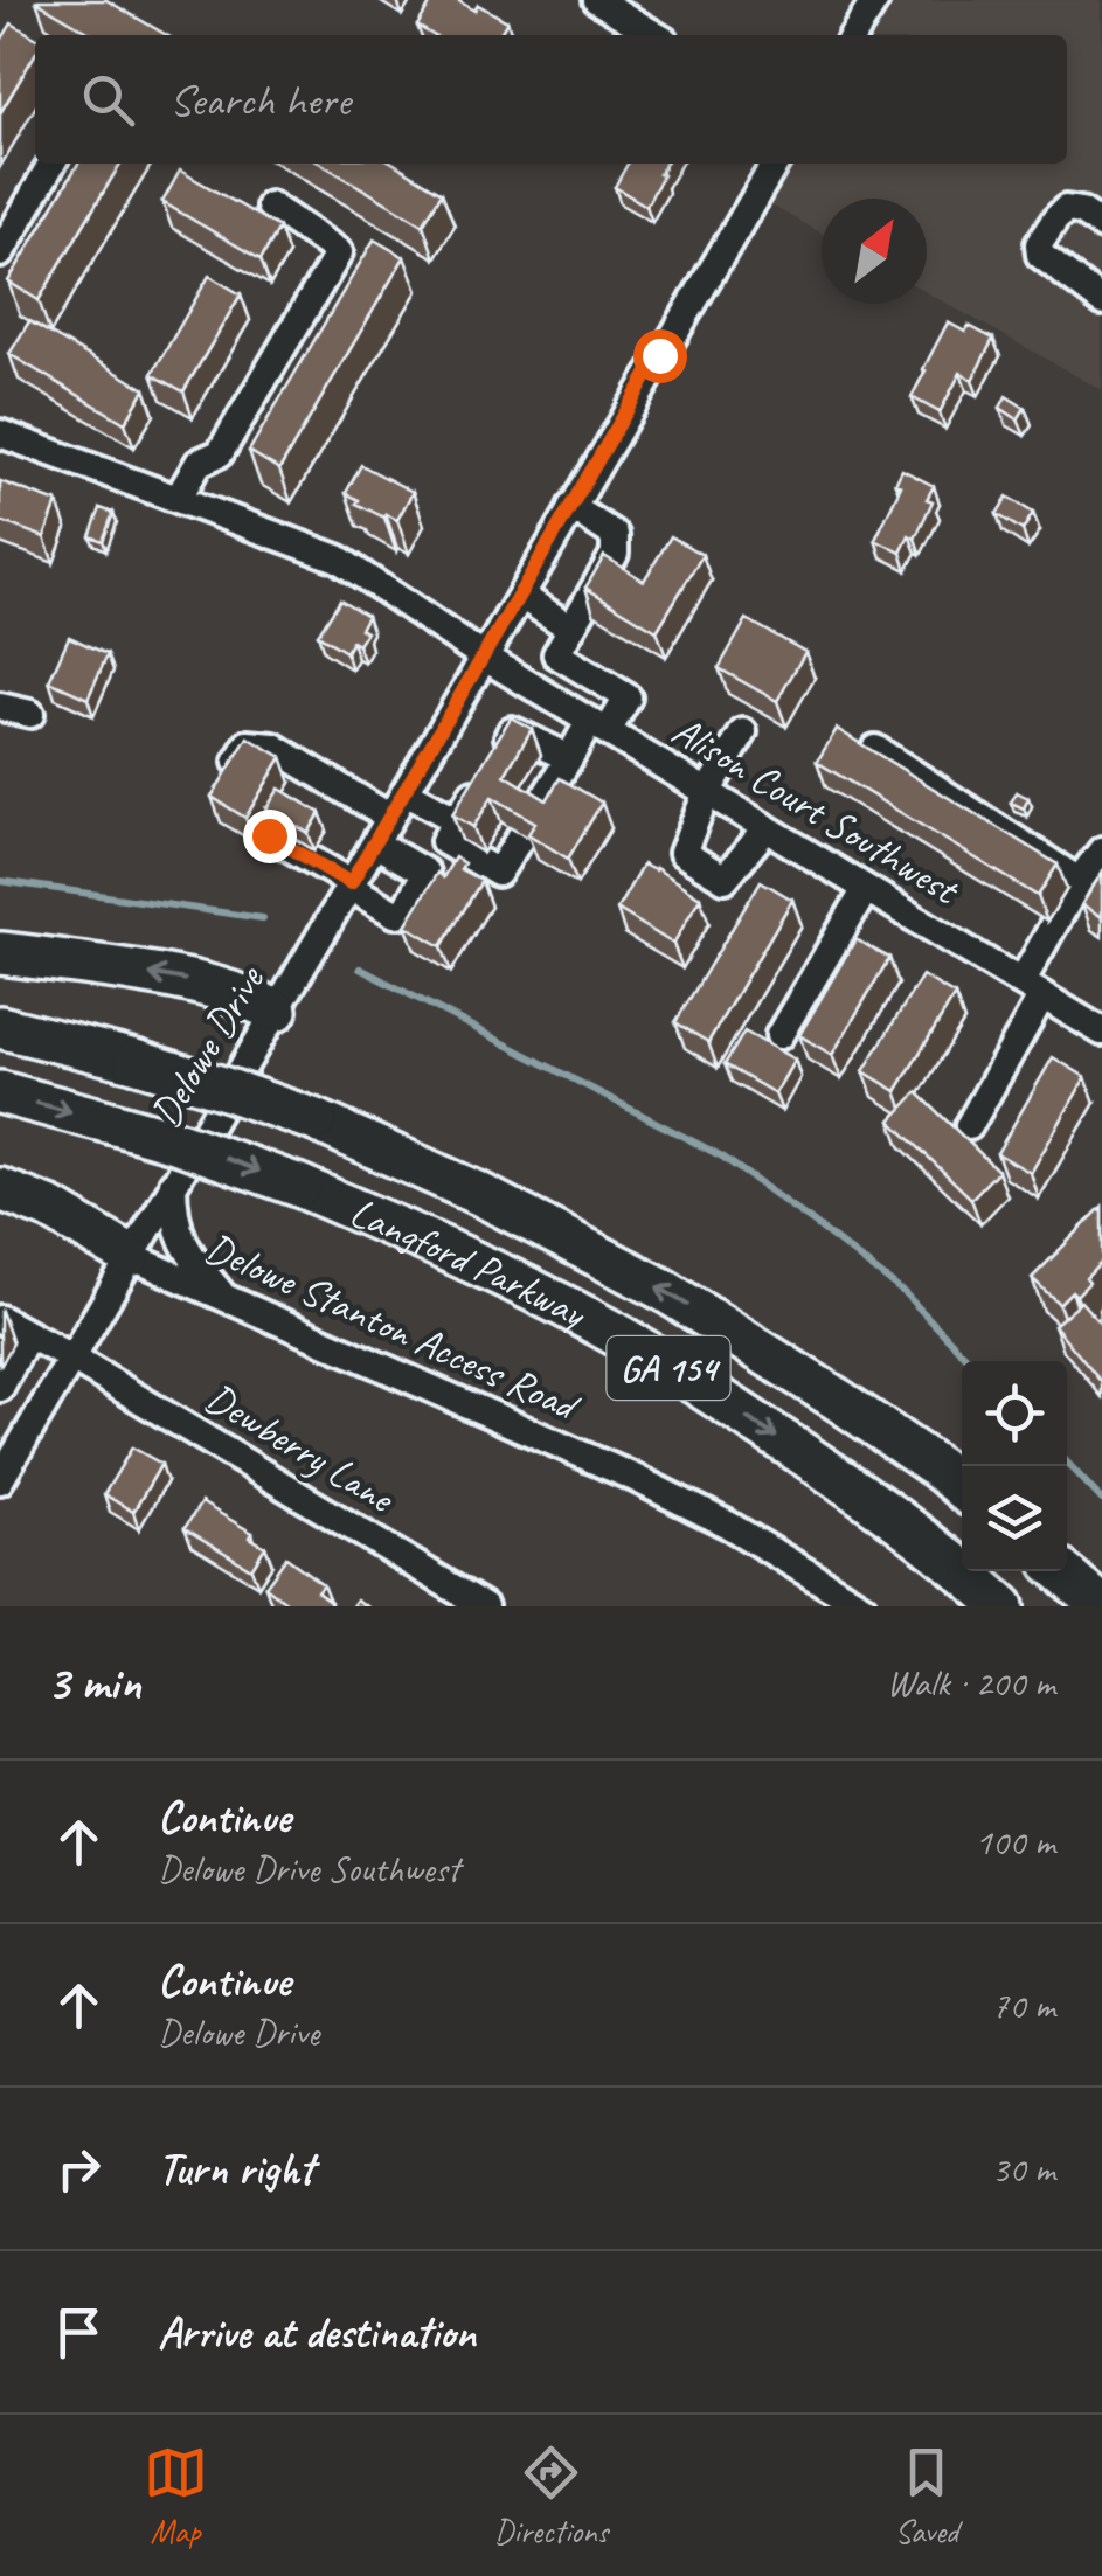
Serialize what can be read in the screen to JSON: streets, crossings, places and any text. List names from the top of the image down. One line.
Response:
{"streets":{"highway":["Langford Parkway","GA 154"],"street":["Alison Court Southwest","Delowe Drive","Delowe Stanton Access Road","Dewberry Lane"]},"crossings":[["Alison Court Southwest","Delowe Drive"],["Delowe Drive","Delowe Stanton Access Road"],["Delowe Drive","Dewberry Lane"]],"north":"top right","page":{"search":"Search here","heading":["3 min","Walk · 200 m"],"list":[["Continue","Delowe Drive Southwest","100 m"],["Continue","Delowe Drive","70 m"],["Turn right","30 m"],"Arrive at destination"],"nav":["Map","Directions","Saved"]}}
